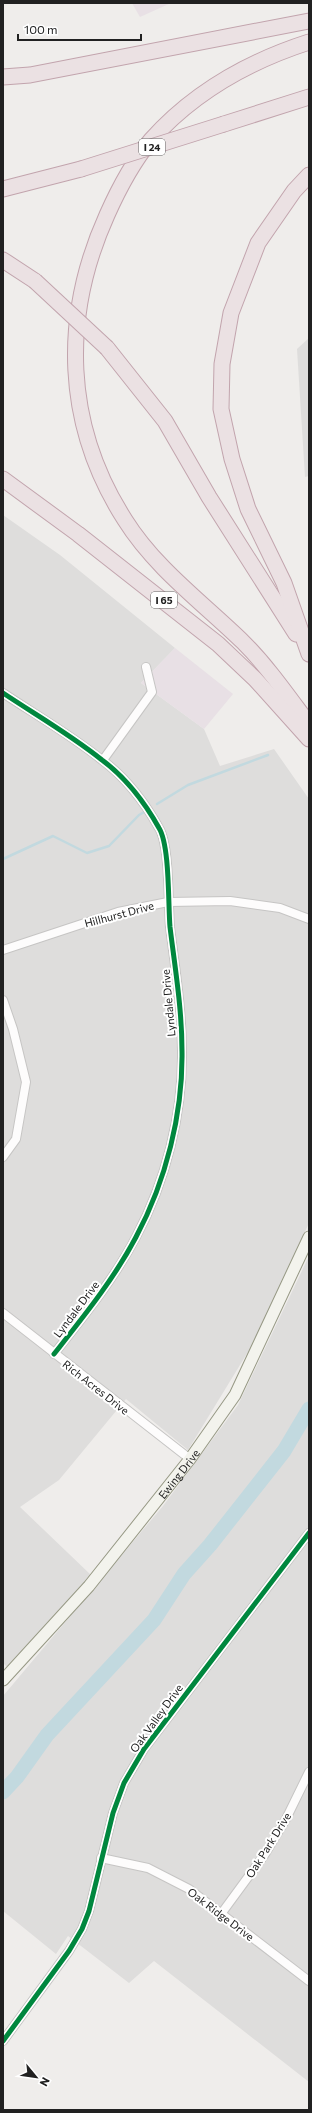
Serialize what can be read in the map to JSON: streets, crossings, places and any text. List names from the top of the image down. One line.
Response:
{"streets":{"highway":["I 24","I 65"],"main road":["Ewing Drive"],"street":["Hillhurst Drive","Lyndale Drive","Rich Acres Drive","Oak Valley Drive","Oak Park Drive","Oak Ridge Drive"]},"crossings":[["Hillhurst Drive","Lyndale Drive"],["Lyndale Drive","Rich Acres Drive"],["Rich Acres Drive","Ewing Drive"],["Oak Valley Drive","Oak Ridge Drive"],["Oak Park Drive","Oak Ridge Drive"]],"scale_bar":"100 m","north":"bottom right"}
